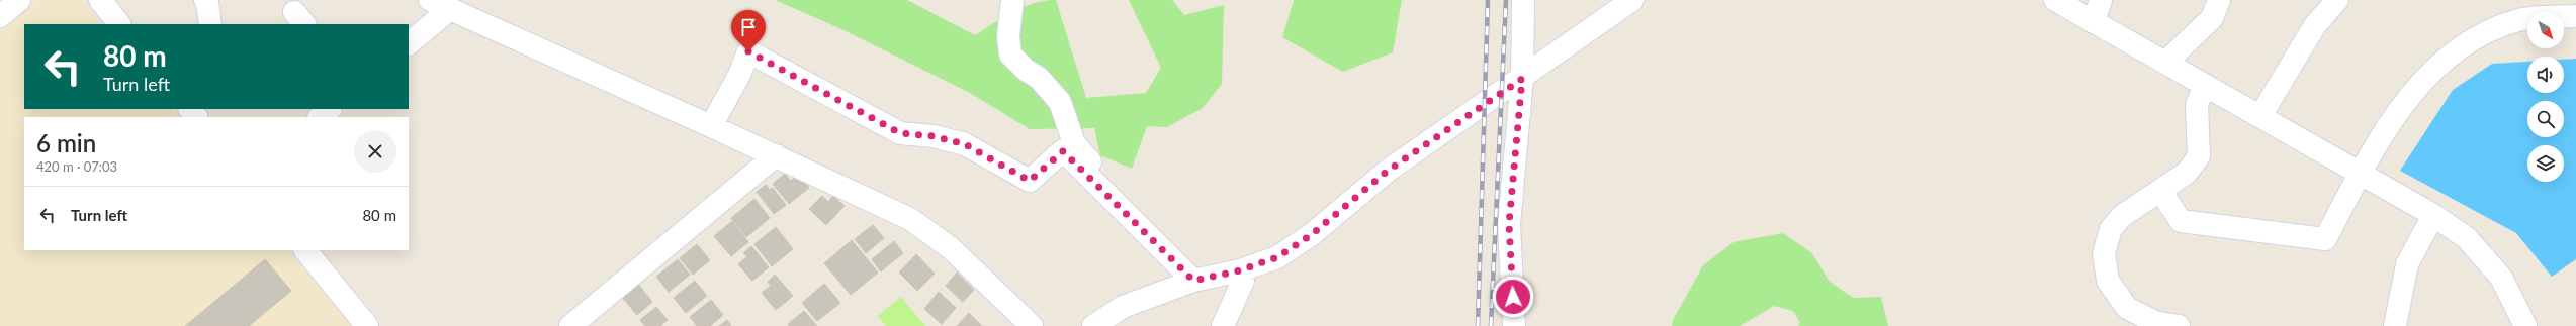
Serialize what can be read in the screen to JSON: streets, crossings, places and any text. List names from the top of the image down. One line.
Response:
{"north":"bottom right","page":{"turn":["80 m","Turn left"],"heading":["6 min","420 m · 07:03"],"list":[{"name":"Turn left","value":"80 m"}]}}
